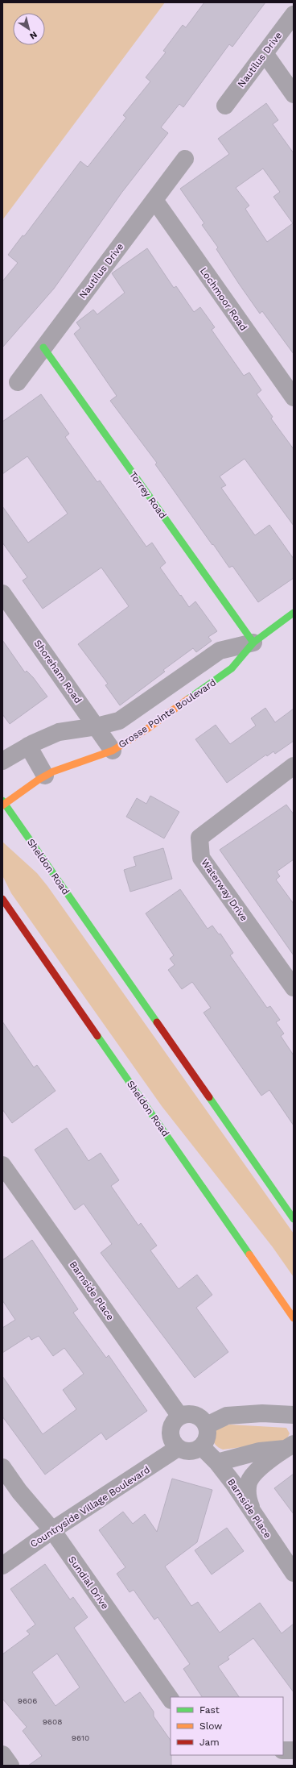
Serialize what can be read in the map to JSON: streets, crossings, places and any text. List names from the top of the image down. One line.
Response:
{"streets":{"main road":["Torrey Road","Grosse Pointe Boulevard","Sheldon Road"],"street":["Nautilus Drive","Lochmoor Road","Shoreham Road","Waterway Drive","Barnside Place","Countryside Village Boulevard","Sundial Drive"]},"crossings":[["Nautilus Drive","Lochmoor Road"],["Nautilus Drive","Torrey Road"],["Torrey Road","Grosse Pointe Boulevard"],["Shoreham Road","Grosse Pointe Boulevard"],["Grosse Pointe Boulevard","Sheldon Road"],["Barnside Place","Countryside Village Boulevard"],["Countryside Village Boulevard","Sundial Drive"]],"house_numbers":["9606","9608","9610"],"legend":["Fast","Slow","Jam"],"north":"bottom right"}
